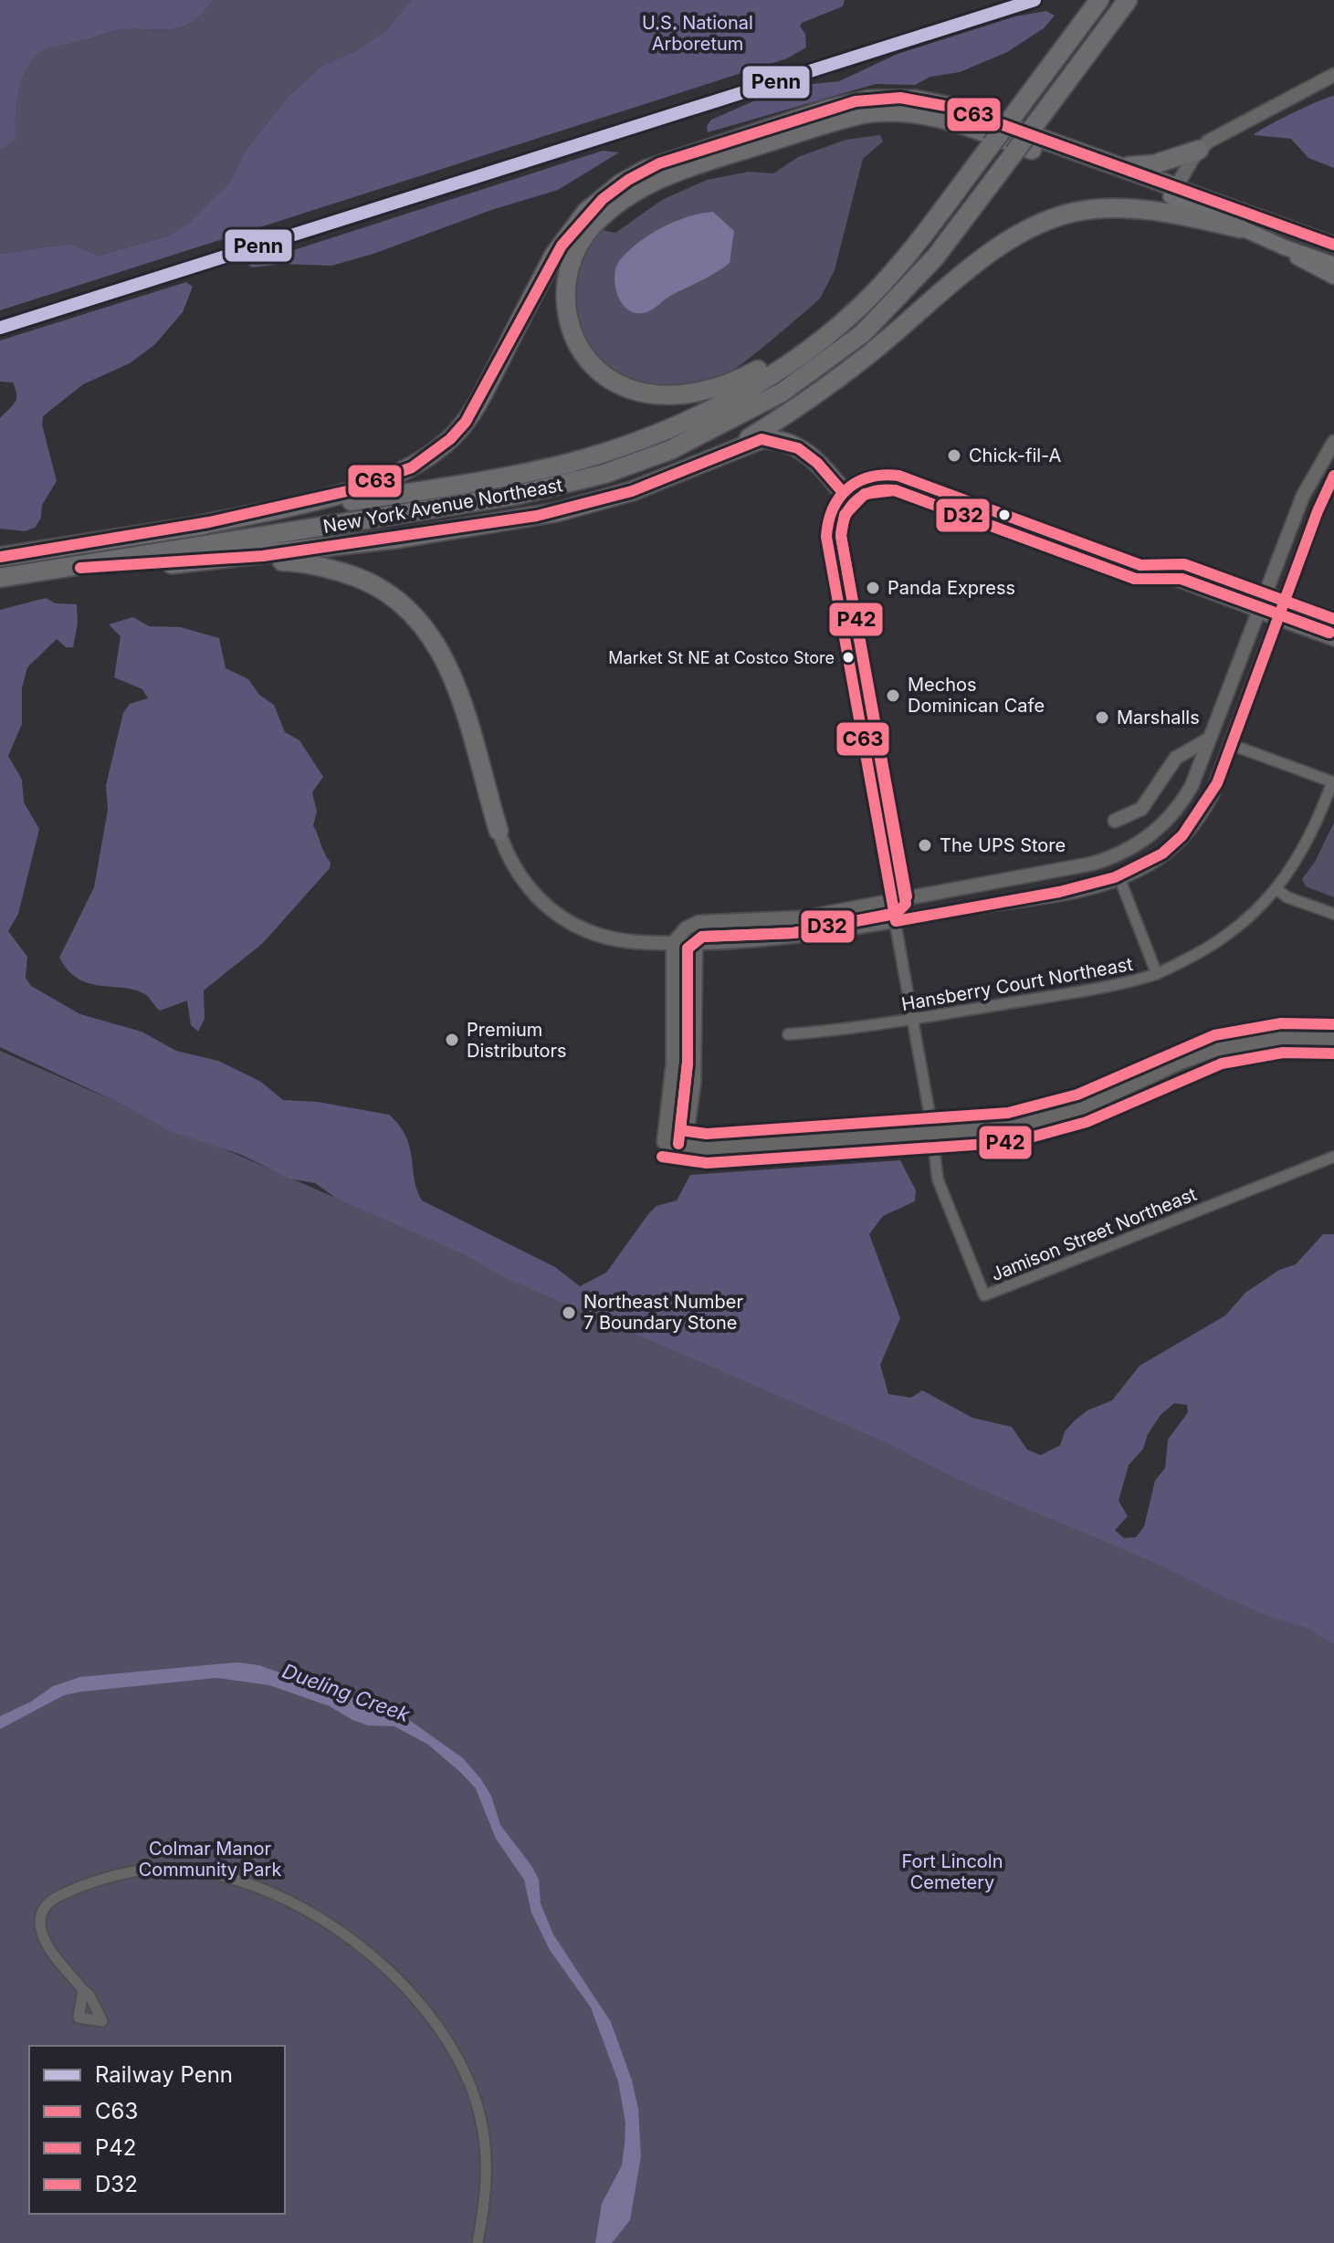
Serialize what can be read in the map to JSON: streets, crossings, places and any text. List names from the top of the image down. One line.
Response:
{"streets":{"highway":["New York Avenue Northeast"],"street":["Hansberry Court Northeast","Jamison Street Northeast"]},"water":["Dueling Creek"],"parks":["U.S. National Arboretum","Colmar Manor Community Park","Fort Lincoln Cemetery"],"places":["Chick-fil-A","Panda Express","Market St NE at Costco Store","Mechos Dominican Cafe","Marshalls","The UPS Store","Premium Distributors","Northeast Number 7 Boundary Stone"],"lines":["rail line Penn","transit line C63","transit line P42","transit line D32"],"legend":["Railway Penn","C63","P42","D32"]}
